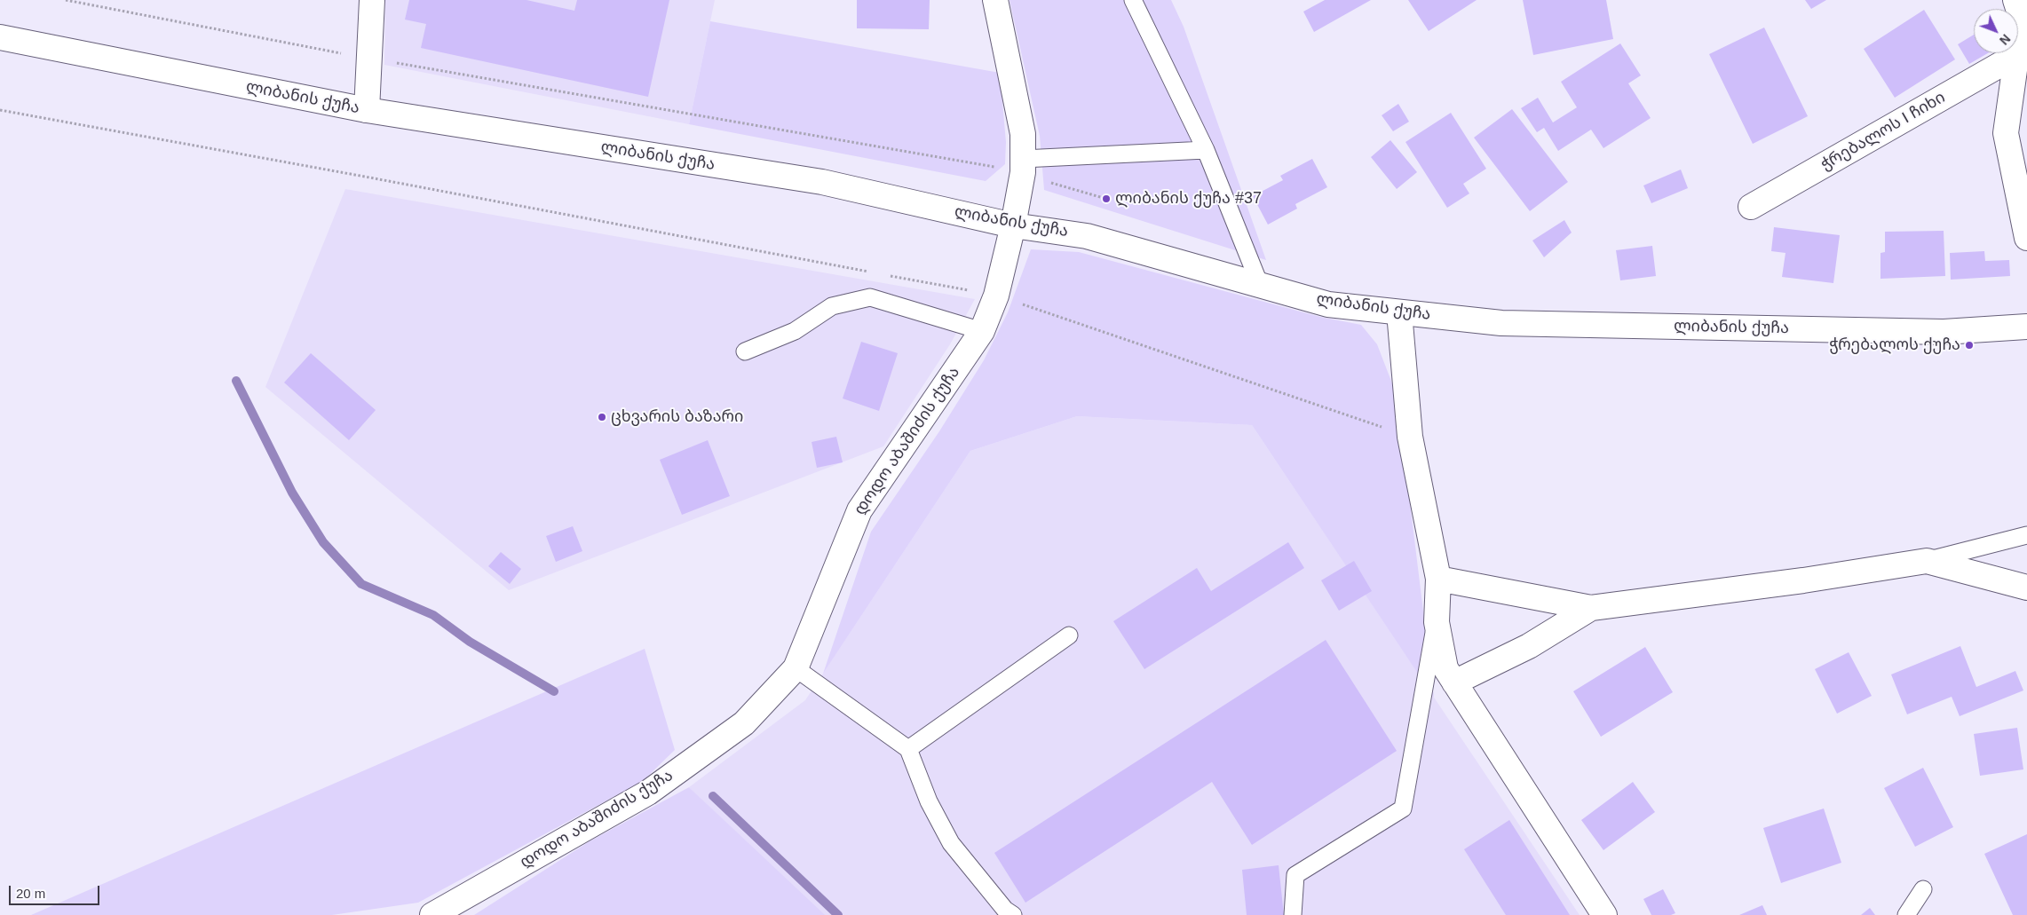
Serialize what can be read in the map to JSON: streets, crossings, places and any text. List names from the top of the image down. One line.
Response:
{"streets":{"street":["ლიბანის ქუჩა","ჭრებალოს I ჩიხი","დოდო აბაშიძის ქუჩა"]},"crossings":[["ლიბანის ქუჩა","დოდო აბაშიძის ქუჩა"]],"places":["ლიბანის ქუჩა #37","ჭრებალოს ქუჩა","ცხვარის ბაზარი"],"scale_bar":"20 m","north":"bottom right"}
